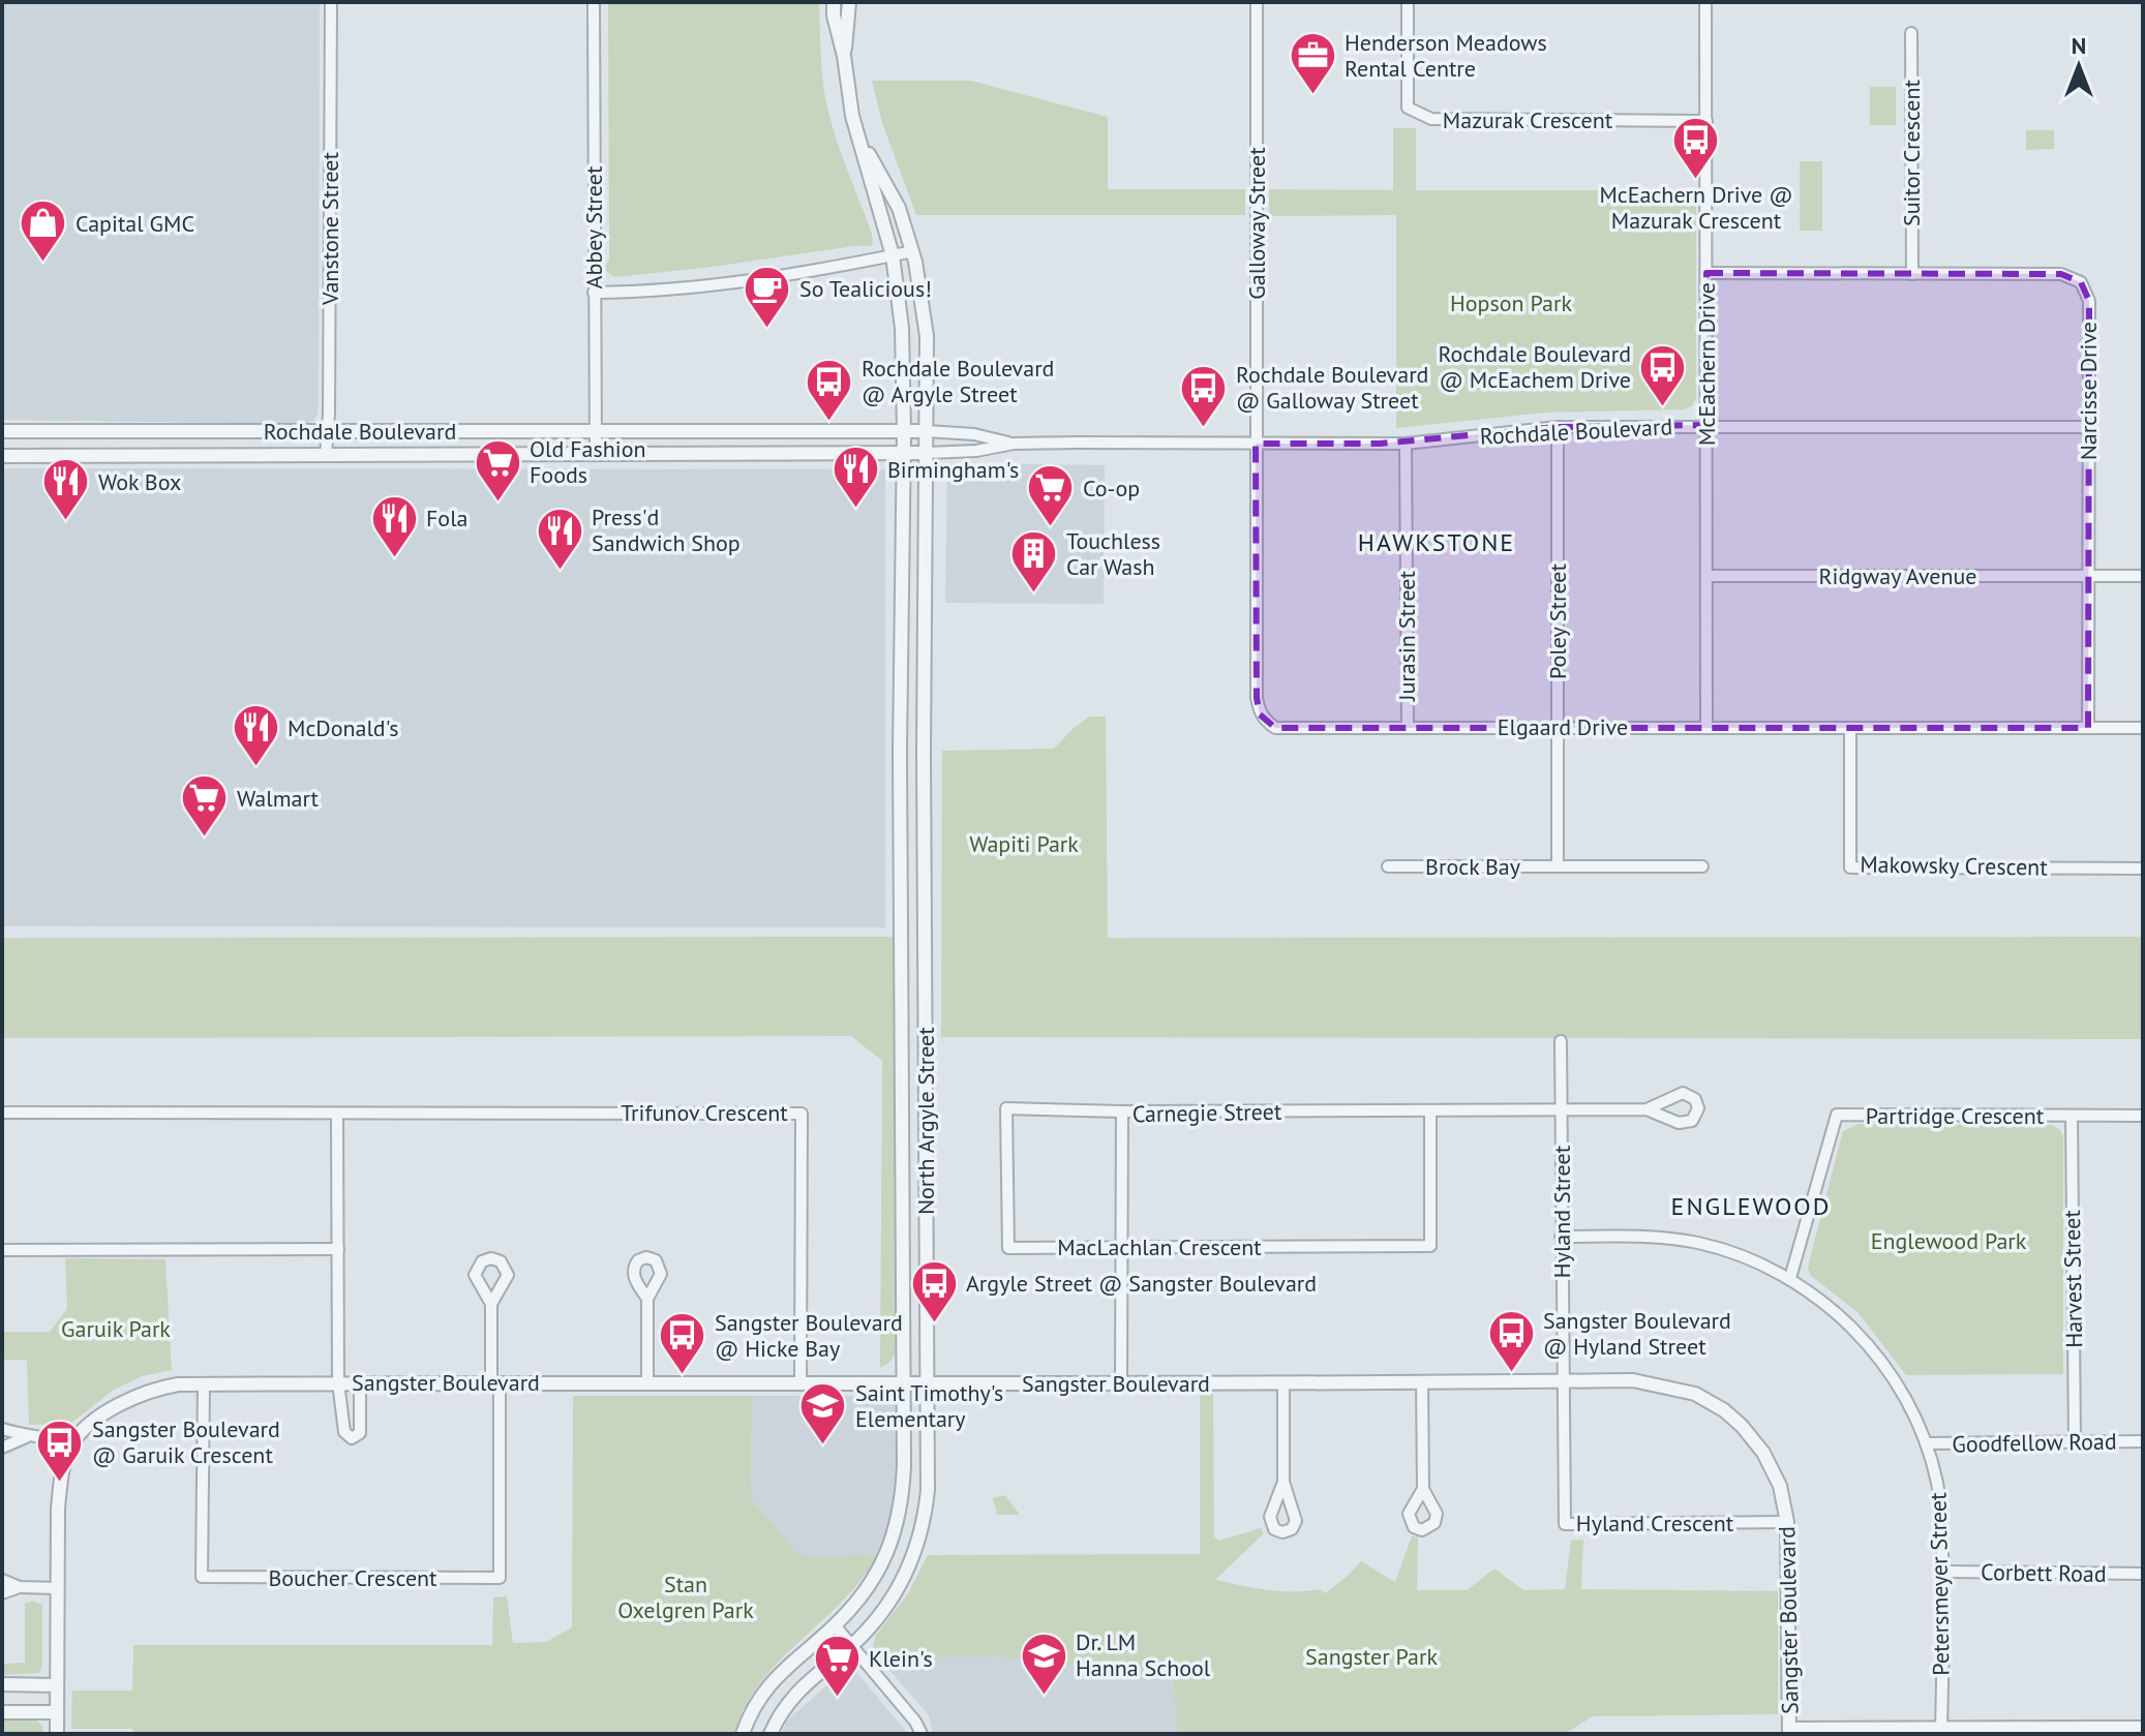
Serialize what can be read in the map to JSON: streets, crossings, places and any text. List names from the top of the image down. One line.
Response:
{"streets":{"street":["Mazurak Crescent","Suitor Crescent","Galloway Street","Abbey Street","Vanstone Street","McEachern Drive","Narcisse Drive","Rochdale Boulevard","Ridgway Avenue","Poley Street","Jurasin Street","Elgaard Drive","Makowsky Crescent","Brock Bay","Trifunov Crescent","Carnegie Street","Partridge Crescent","North Argyle Street","Hyland Street","MacLachlan Crescent","Harvest Street","Sangster Boulevard","Goodfellow Road","Hyland Crescent","Corbett Road","Boucher Crescent","Petersmeyer Street"]},"crossings":[["Mazurak Crescent","McEachern Drive"],["Suitor Crescent","Narcisse Drive"],["Galloway Street","Rochdale Boulevard"],["Galloway Street","Elgaard Drive"],["Abbey Street","Rochdale Boulevard"],["Vanstone Street","Rochdale Boulevard"],["McEachern Drive","Narcisse Drive"],["McEachern Drive","Rochdale Boulevard"],["McEachern Drive","Ridgway Avenue"],["McEachern Drive","Elgaard Drive"],["Narcisse Drive","Rochdale Boulevard"],["Narcisse Drive","Ridgway Avenue"],["Narcisse Drive","Elgaard Drive"],["Rochdale Boulevard","Poley Street"],["Rochdale Boulevard","Jurasin Street"],["Rochdale Boulevard","Elgaard Drive"],["Rochdale Boulevard","North Argyle Street"],["Poley Street","Elgaard Drive"],["Poley Street","Brock Bay"],["Jurasin Street","Elgaard Drive"],["Elgaard Drive","Makowsky Crescent"],["Trifunov Crescent","Sangster Boulevard"],["Carnegie Street","Hyland Street"],["Carnegie Street","MacLachlan Crescent"],["Carnegie Street","Sangster Boulevard"],["Partridge Crescent","Harvest Street"],["Partridge Crescent","Petersmeyer Street"],["North Argyle Street","Sangster Boulevard"],["Hyland Street","Sangster Boulevard"],["Hyland Street","Hyland Crescent"],["Hyland Street","Petersmeyer Street"],["Harvest Street","Goodfellow Road"],["Sangster Boulevard","Hyland Crescent"],["Sangster Boulevard","Boucher Crescent"],["Goodfellow Road","Petersmeyer Street"],["Corbett Road","Petersmeyer Street"]],"districts":["HAWKSTONE","ENGLEWOOD"],"parks":["Hopson Park","Wapiti Park","Englewood Park","Garuik Park","Stan Oxelgren Park","Sangster Park"],"places":{"office":["Henderson Meadows Rental Centre"],"bus stop":["McEachern Drive @ Mazurak Crescent","Rochdale Boulevard @ McEachem Drive","Rochdale Boulevard @ Argyle Street","Rochdale Boulevard @ Galloway Street","Argyle Street @ Sangster Boulevard","Sangster Boulevard @ Hyland Street","Sangster Boulevard @ Hicke Bay","Sangster Boulevard @ Garuik Crescent"],"shop":["Capital GMC"],"cafe":["So Tealicious!"],"supermarket":["Old Fashion Foods","Co-op","Walmart","Klein's"],"restaurant":["Birmingham's","Wok Box","Fola","Press'd Sandwich Shop","McDonald's"],"building":["Touchless Car Wash"],"school or university":["Saint Timothy's Elementary","Dr. LM Hanna School"]},"north":"top"}
